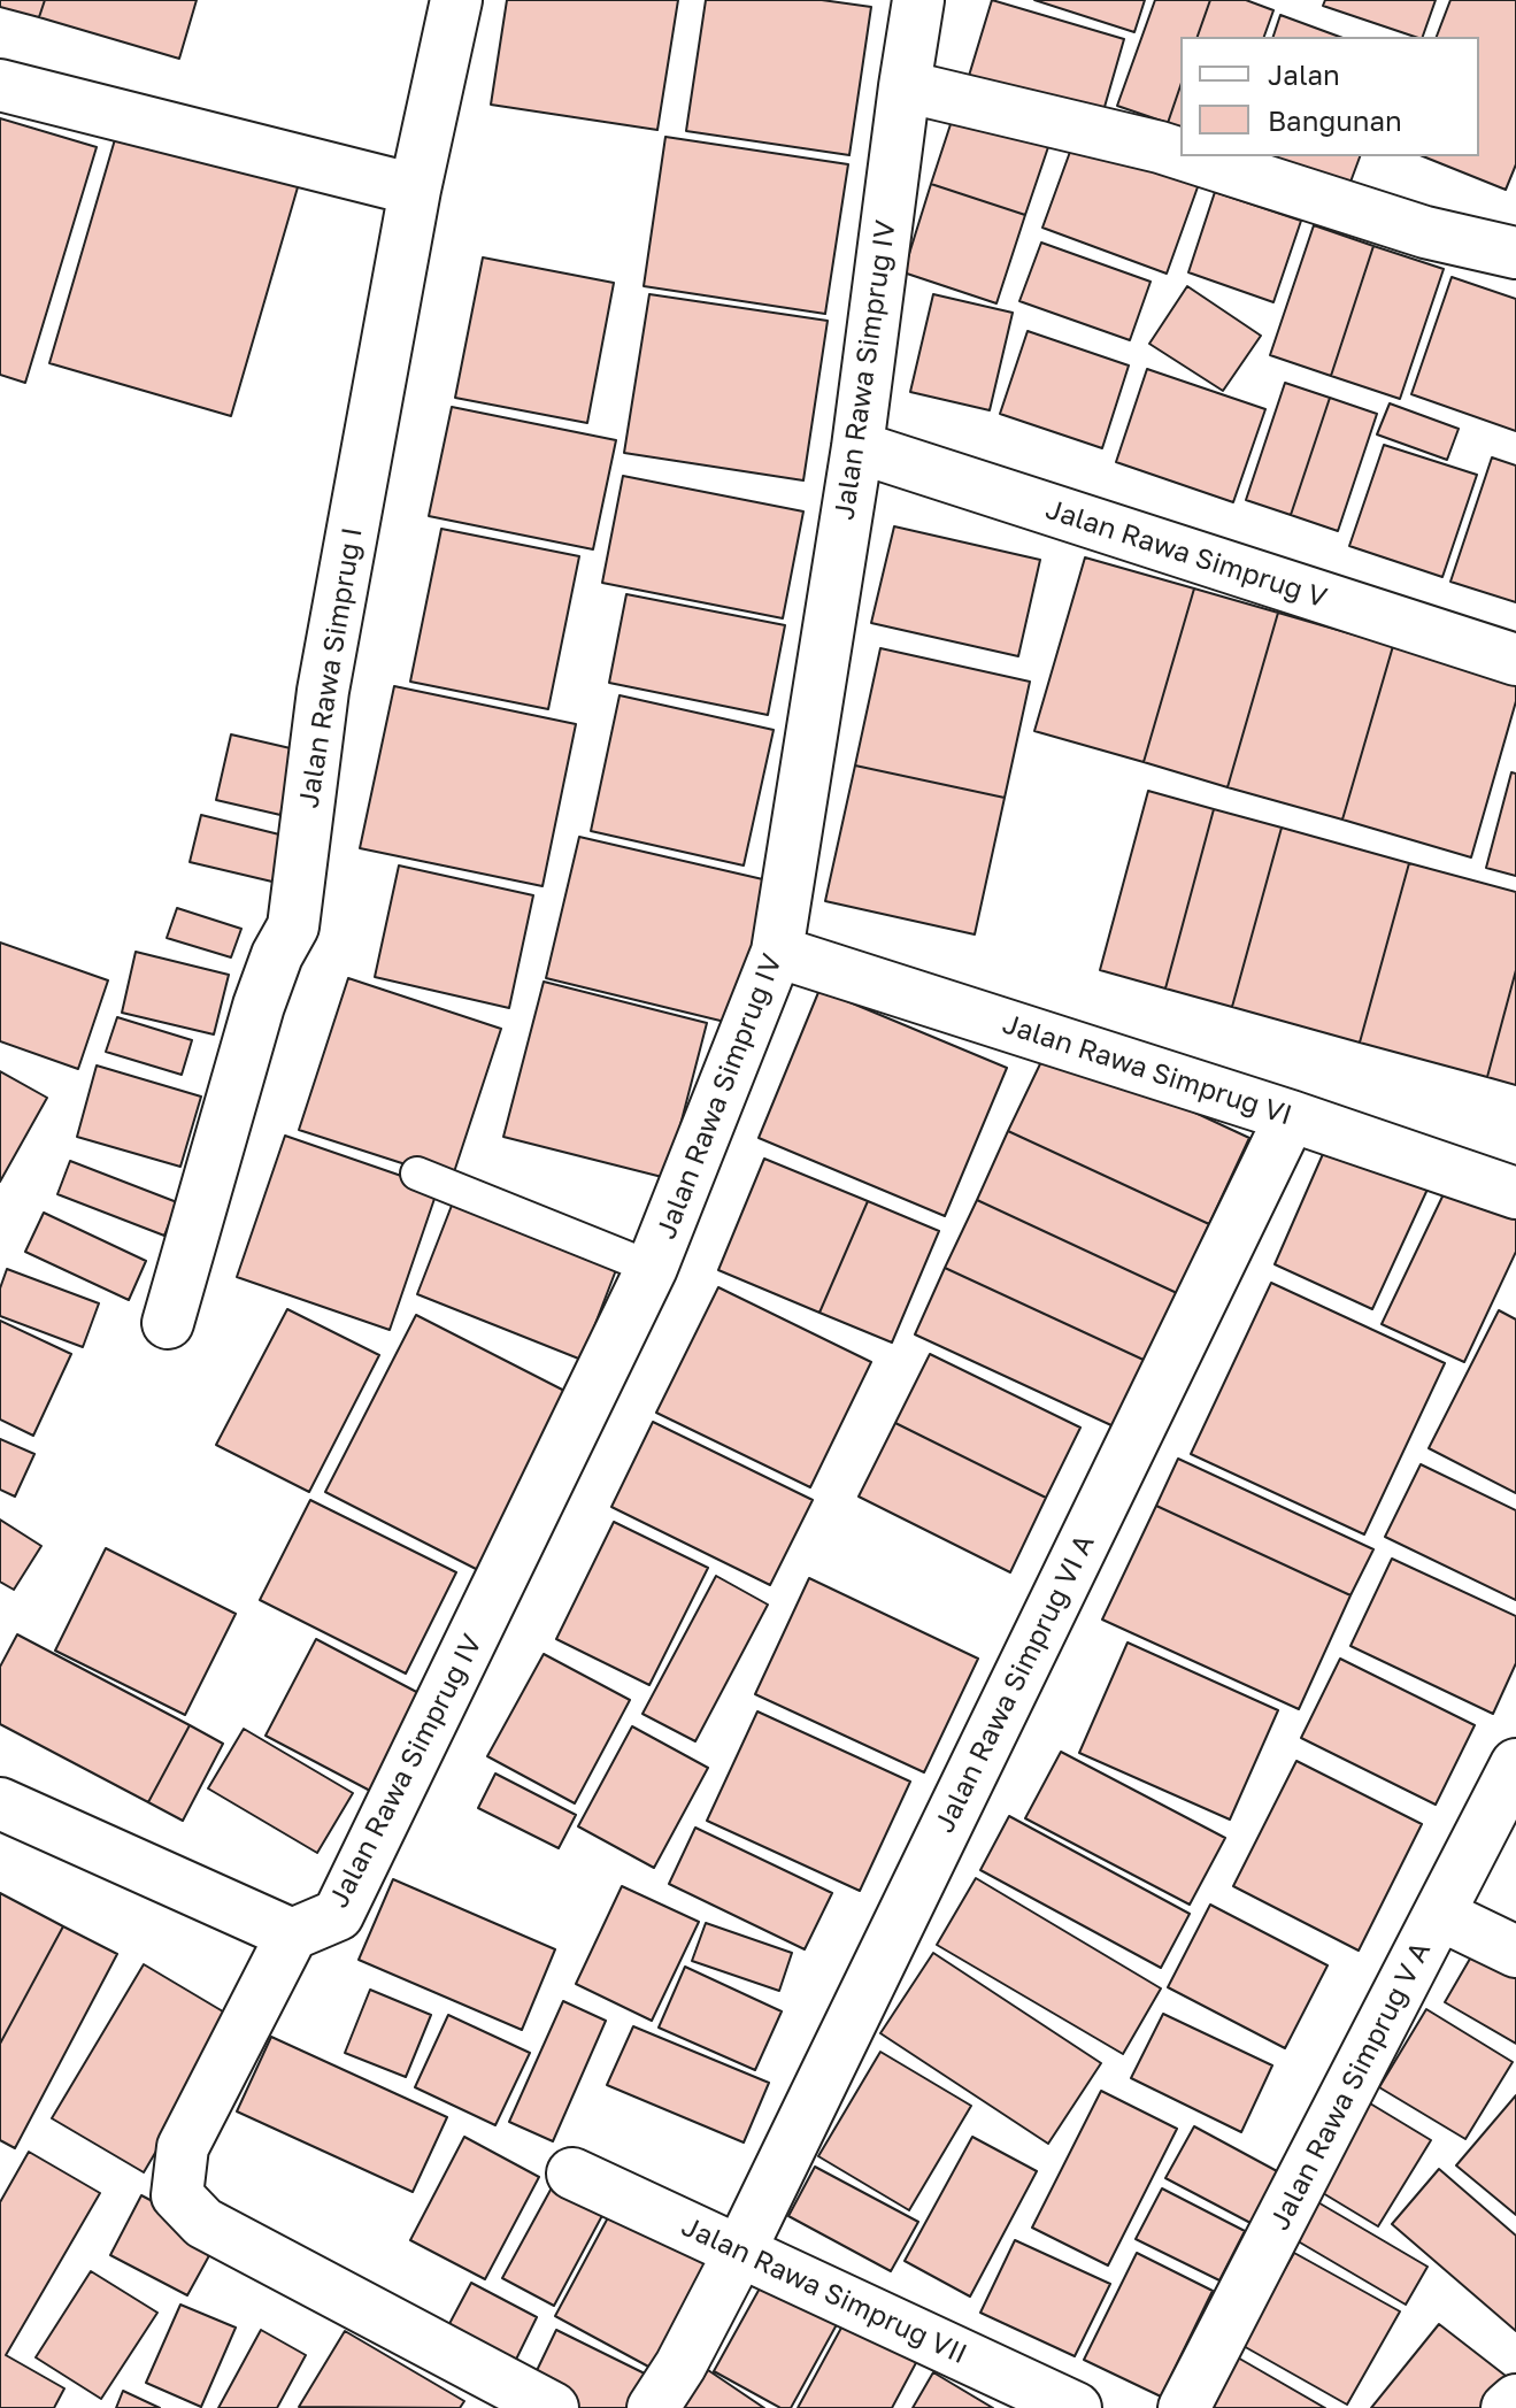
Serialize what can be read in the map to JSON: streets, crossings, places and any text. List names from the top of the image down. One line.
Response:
{"streets":{"street":["Jalan Rawa Simprug IV","Jalan Rawa Simprug V","Jalan Rawa Simprug I","Jalan Rawa Simprug VI","Jalan Rawa Simprug VI A","Jalan Rawa Simprug V A","Jalan Rawa Simprug VII"]},"crossings":[["Jalan Rawa Simprug IV","Jalan Rawa Simprug V"],["Jalan Rawa Simprug IV","Jalan Rawa Simprug VI"],["Jalan Rawa Simprug VI","Jalan Rawa Simprug VI A"],["Jalan Rawa Simprug VI A","Jalan Rawa Simprug VII"]],"legend":["Jalan","Bangunan"]}
